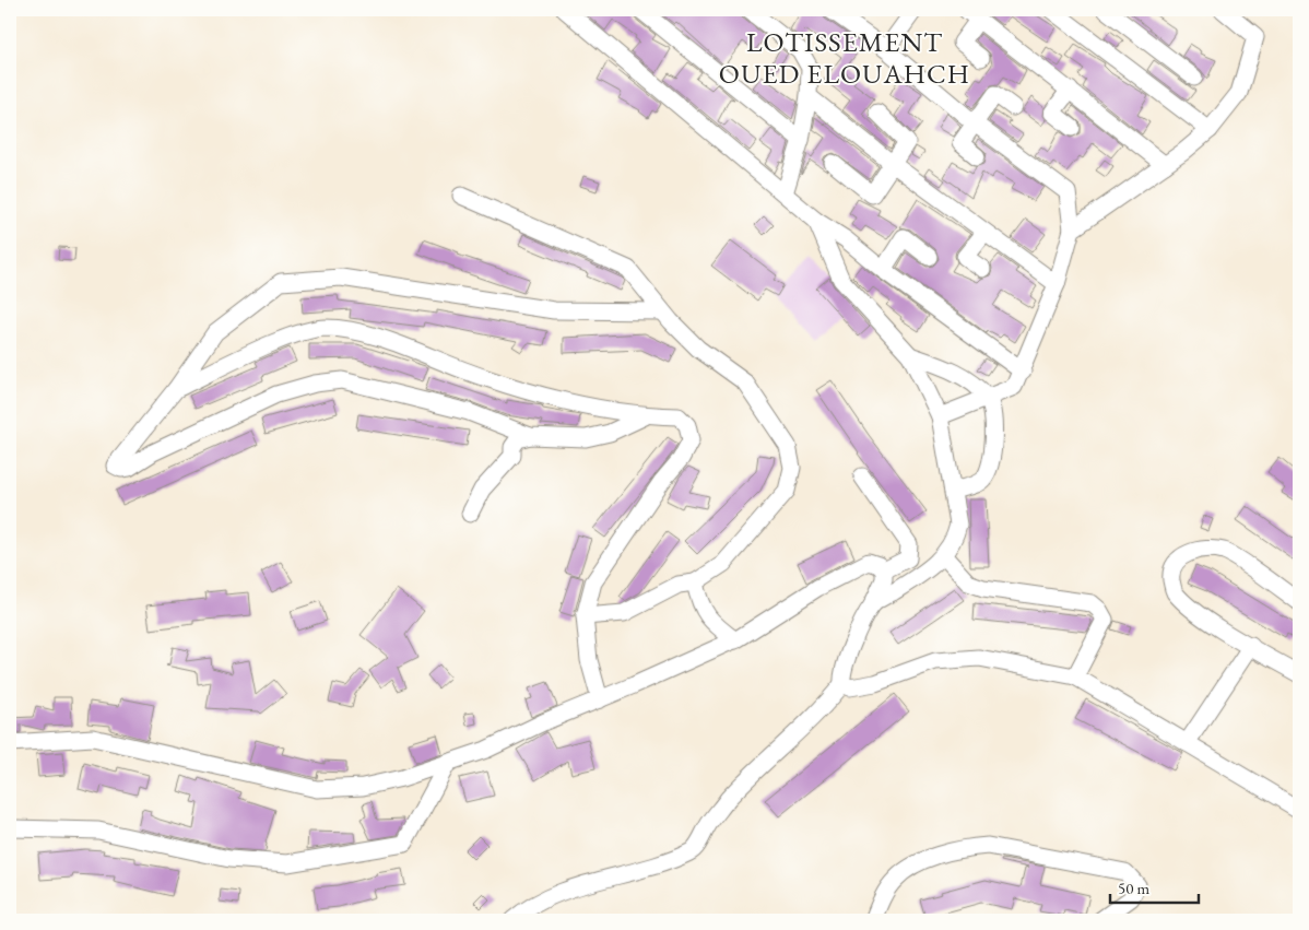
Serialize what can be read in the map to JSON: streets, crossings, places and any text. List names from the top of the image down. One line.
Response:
{"districts":["LOTISSEMENT OUED ELOUAHCH"],"scale_bar":"50 m"}
